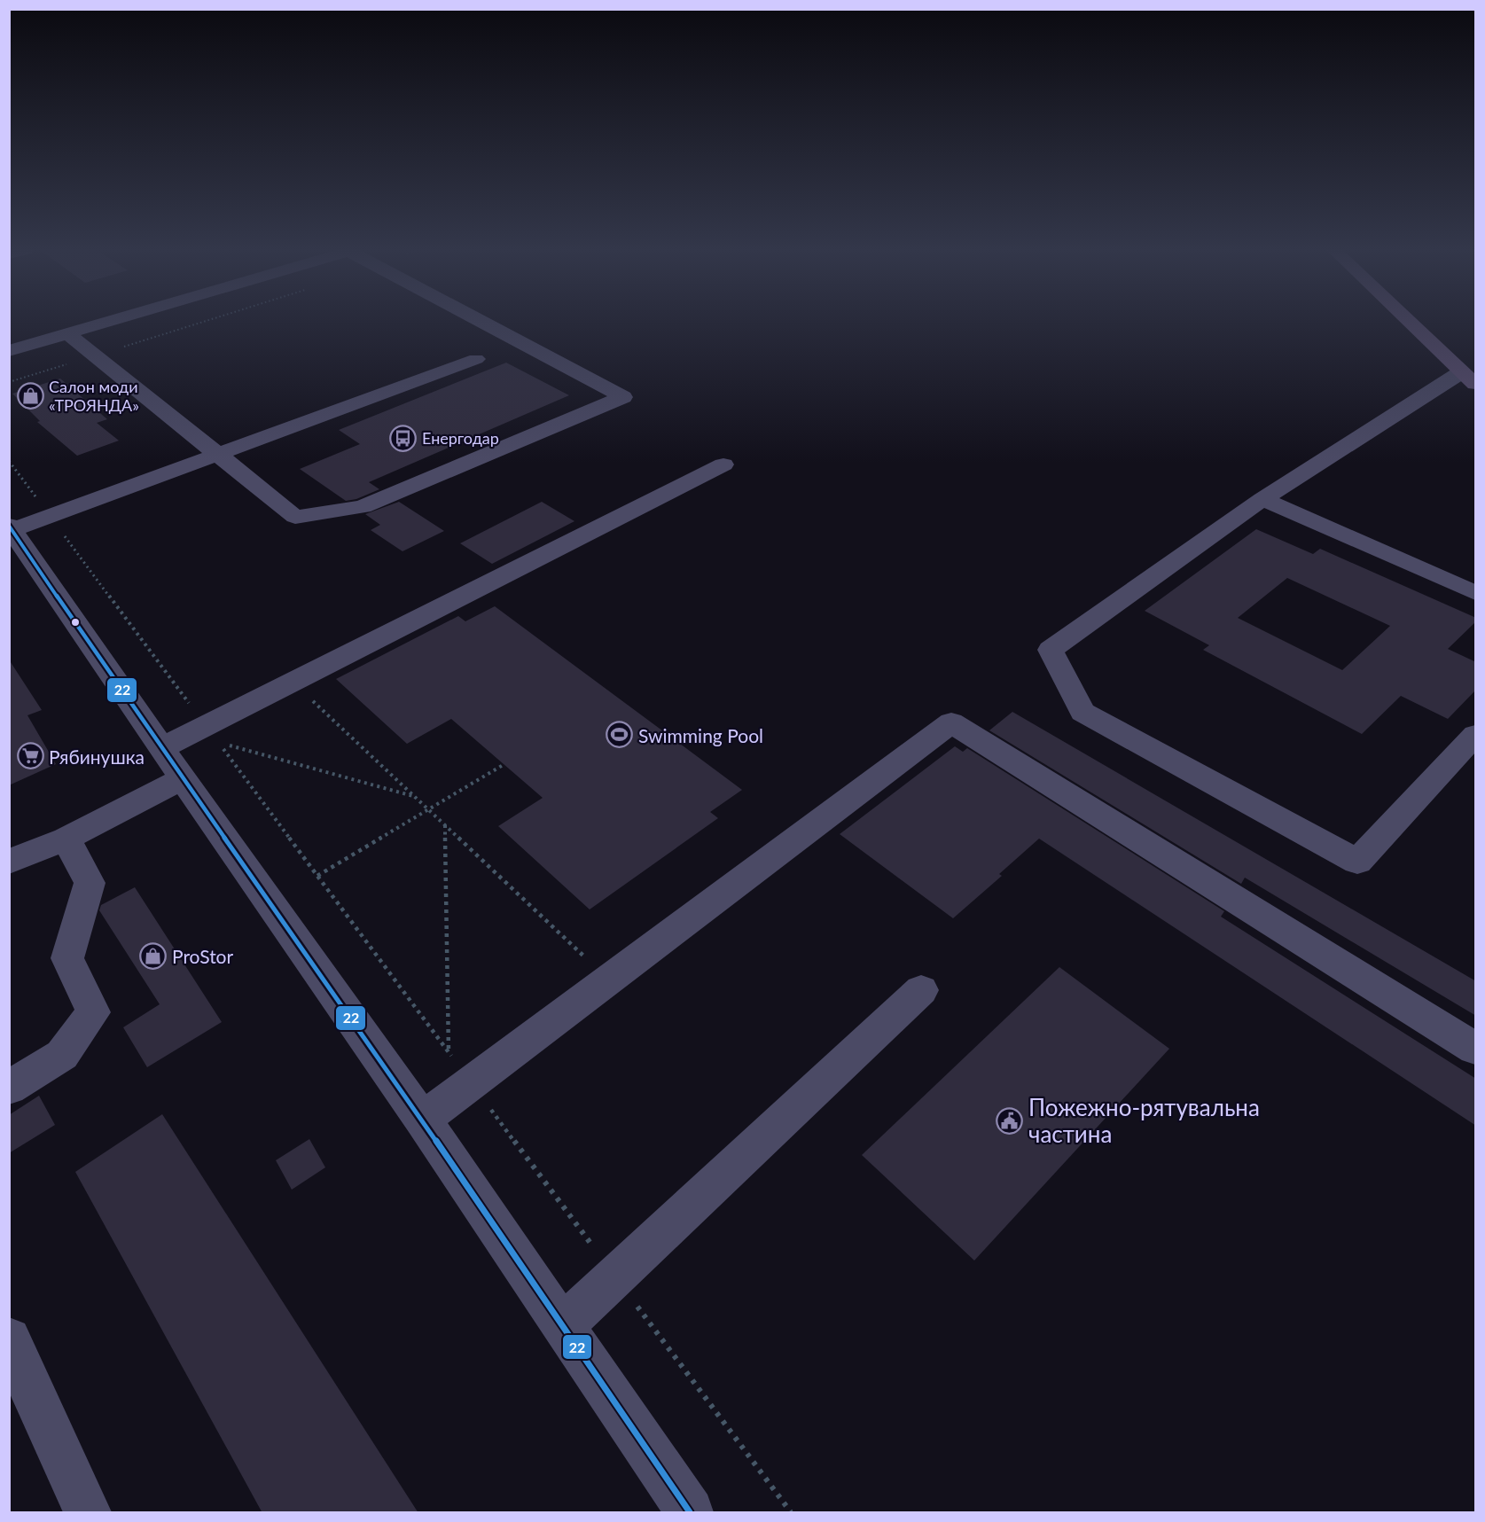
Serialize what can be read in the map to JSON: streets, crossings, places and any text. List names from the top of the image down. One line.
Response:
{"places":{"shop":["Салон моди «ТРОЯНДА»","ProStor"],"bus stop":["Енергодар"],"sports":["Swimming Pool"],"supermarket":["Рябинушка"],"public building":["Пожежно-рятувальна частина"]},"lines":["transit line 22"]}
